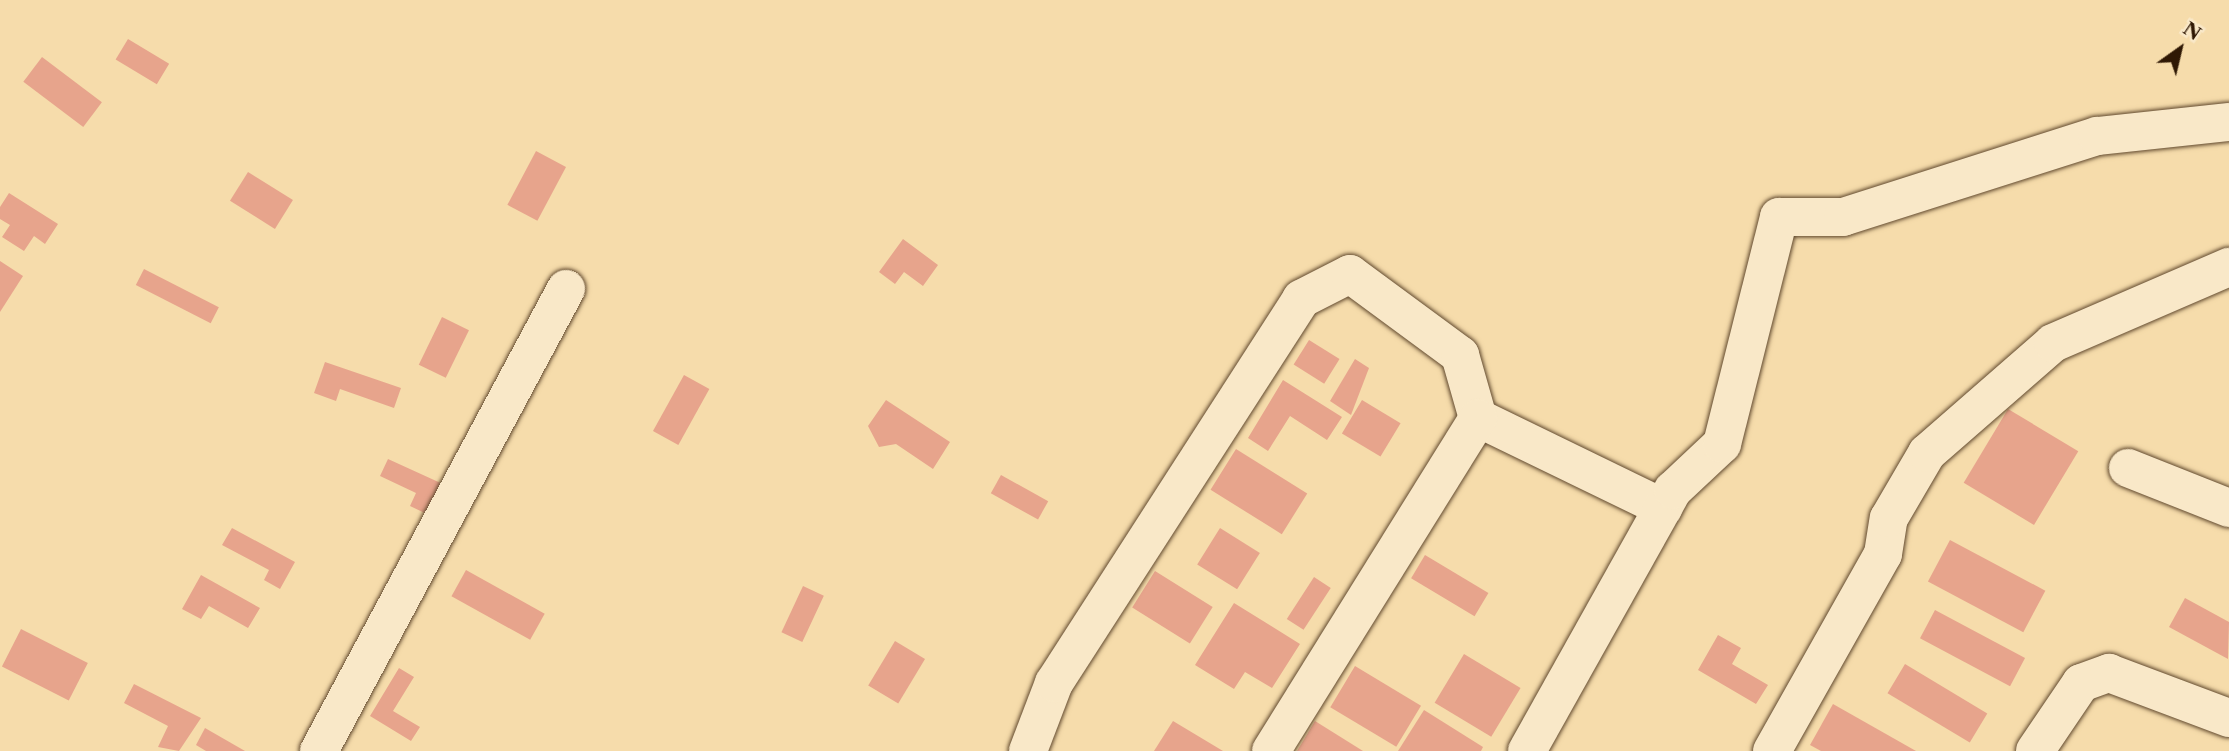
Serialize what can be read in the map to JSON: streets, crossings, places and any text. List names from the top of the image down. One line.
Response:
{"north":"top right"}
